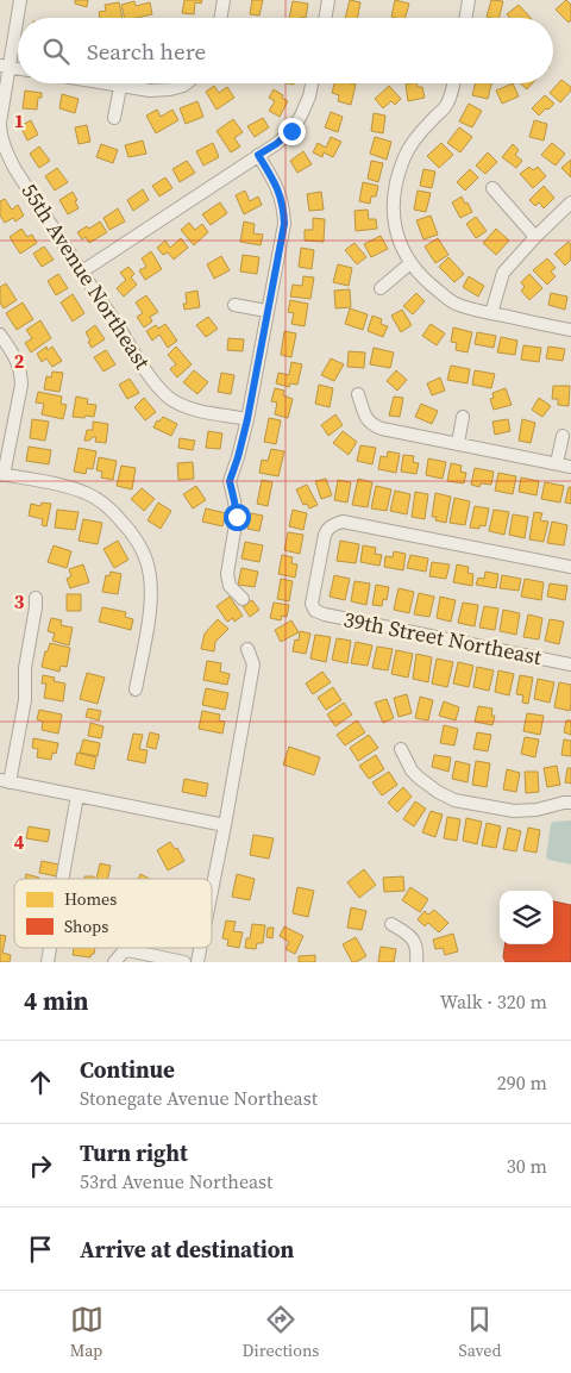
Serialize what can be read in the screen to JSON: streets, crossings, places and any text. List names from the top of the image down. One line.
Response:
{"streets":{"street":["55th Avenue Northeast","39th Street Northeast"]},"legend":["Homes","Shops"],"page":{"search":"Search here","heading":["4 min","Walk · 320 m"],"list":[["Continue","Stonegate Avenue Northeast","290 m"],["Turn right","53rd Avenue Northeast","30 m"],"Arrive at destination"],"nav":["Map","Directions","Saved"]},"grid":{"rows":["1","2","3","4"]}}
